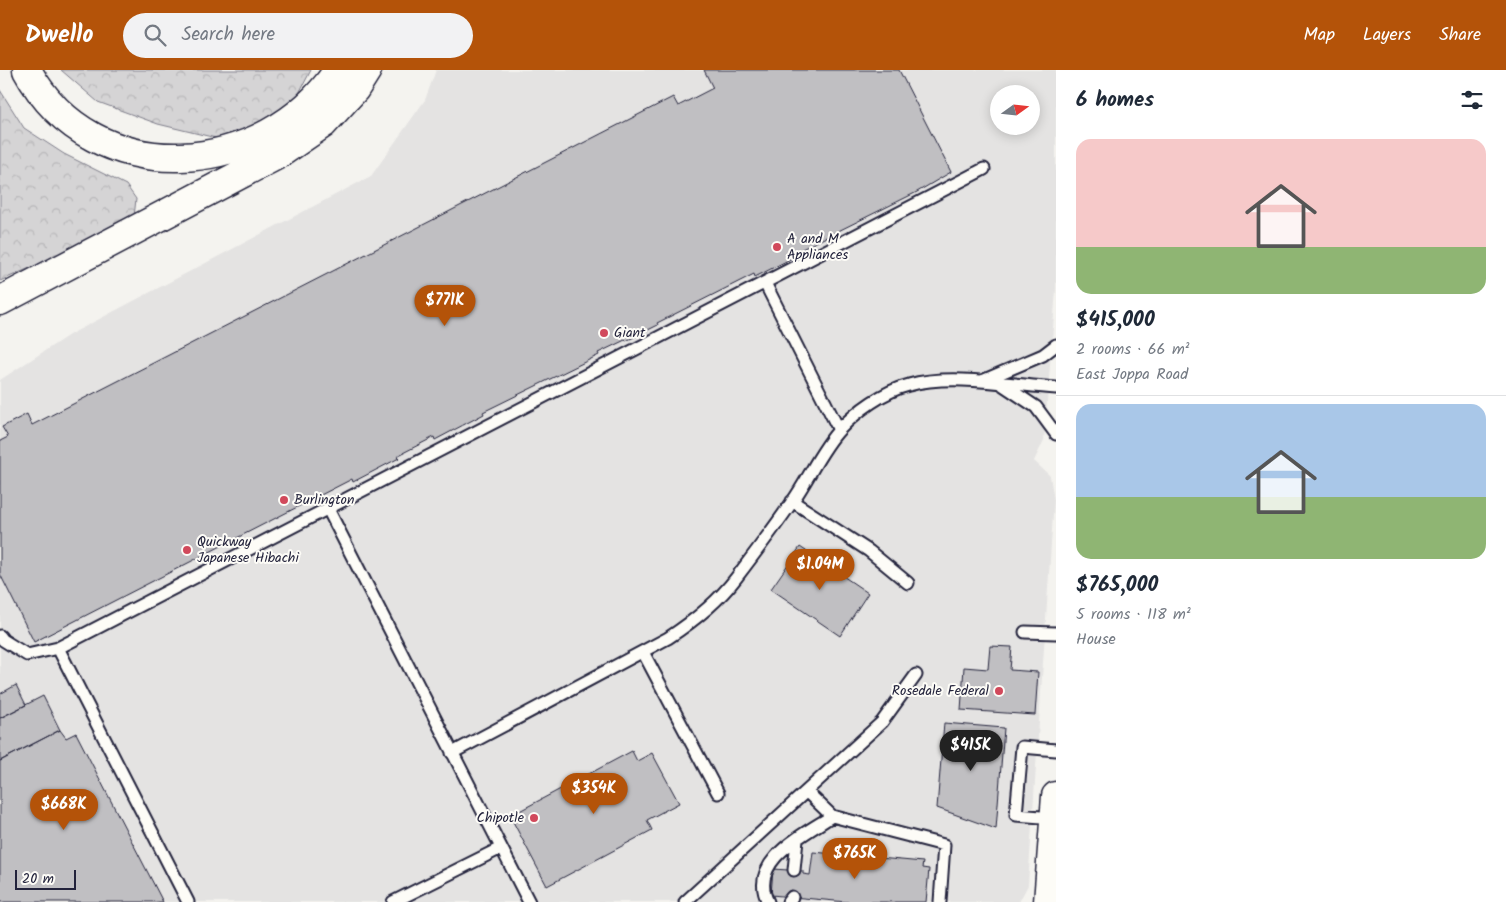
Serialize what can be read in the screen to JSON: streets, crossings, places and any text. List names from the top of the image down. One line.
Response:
{"places":["A and M Appliances","Giant","Burlington","Quickway Japanese Hibachi","Rosedale Federal","Chipotle"],"scale_bar":"20 m","north":"right","page":{"header":"Dwello","search":"Search here","nav":["Map","Layers","Share"],"heading":"6 homes","list":[{"name":"$415,000","note":"2 rooms · 66 m² · East Joppa Road"},{"name":"$765,000","note":"5 rooms · 118 m² · House"}],"price":["$771K","$1.04M","$415K","$354K","$668K","$765K"],"scale":"20 m"}}
